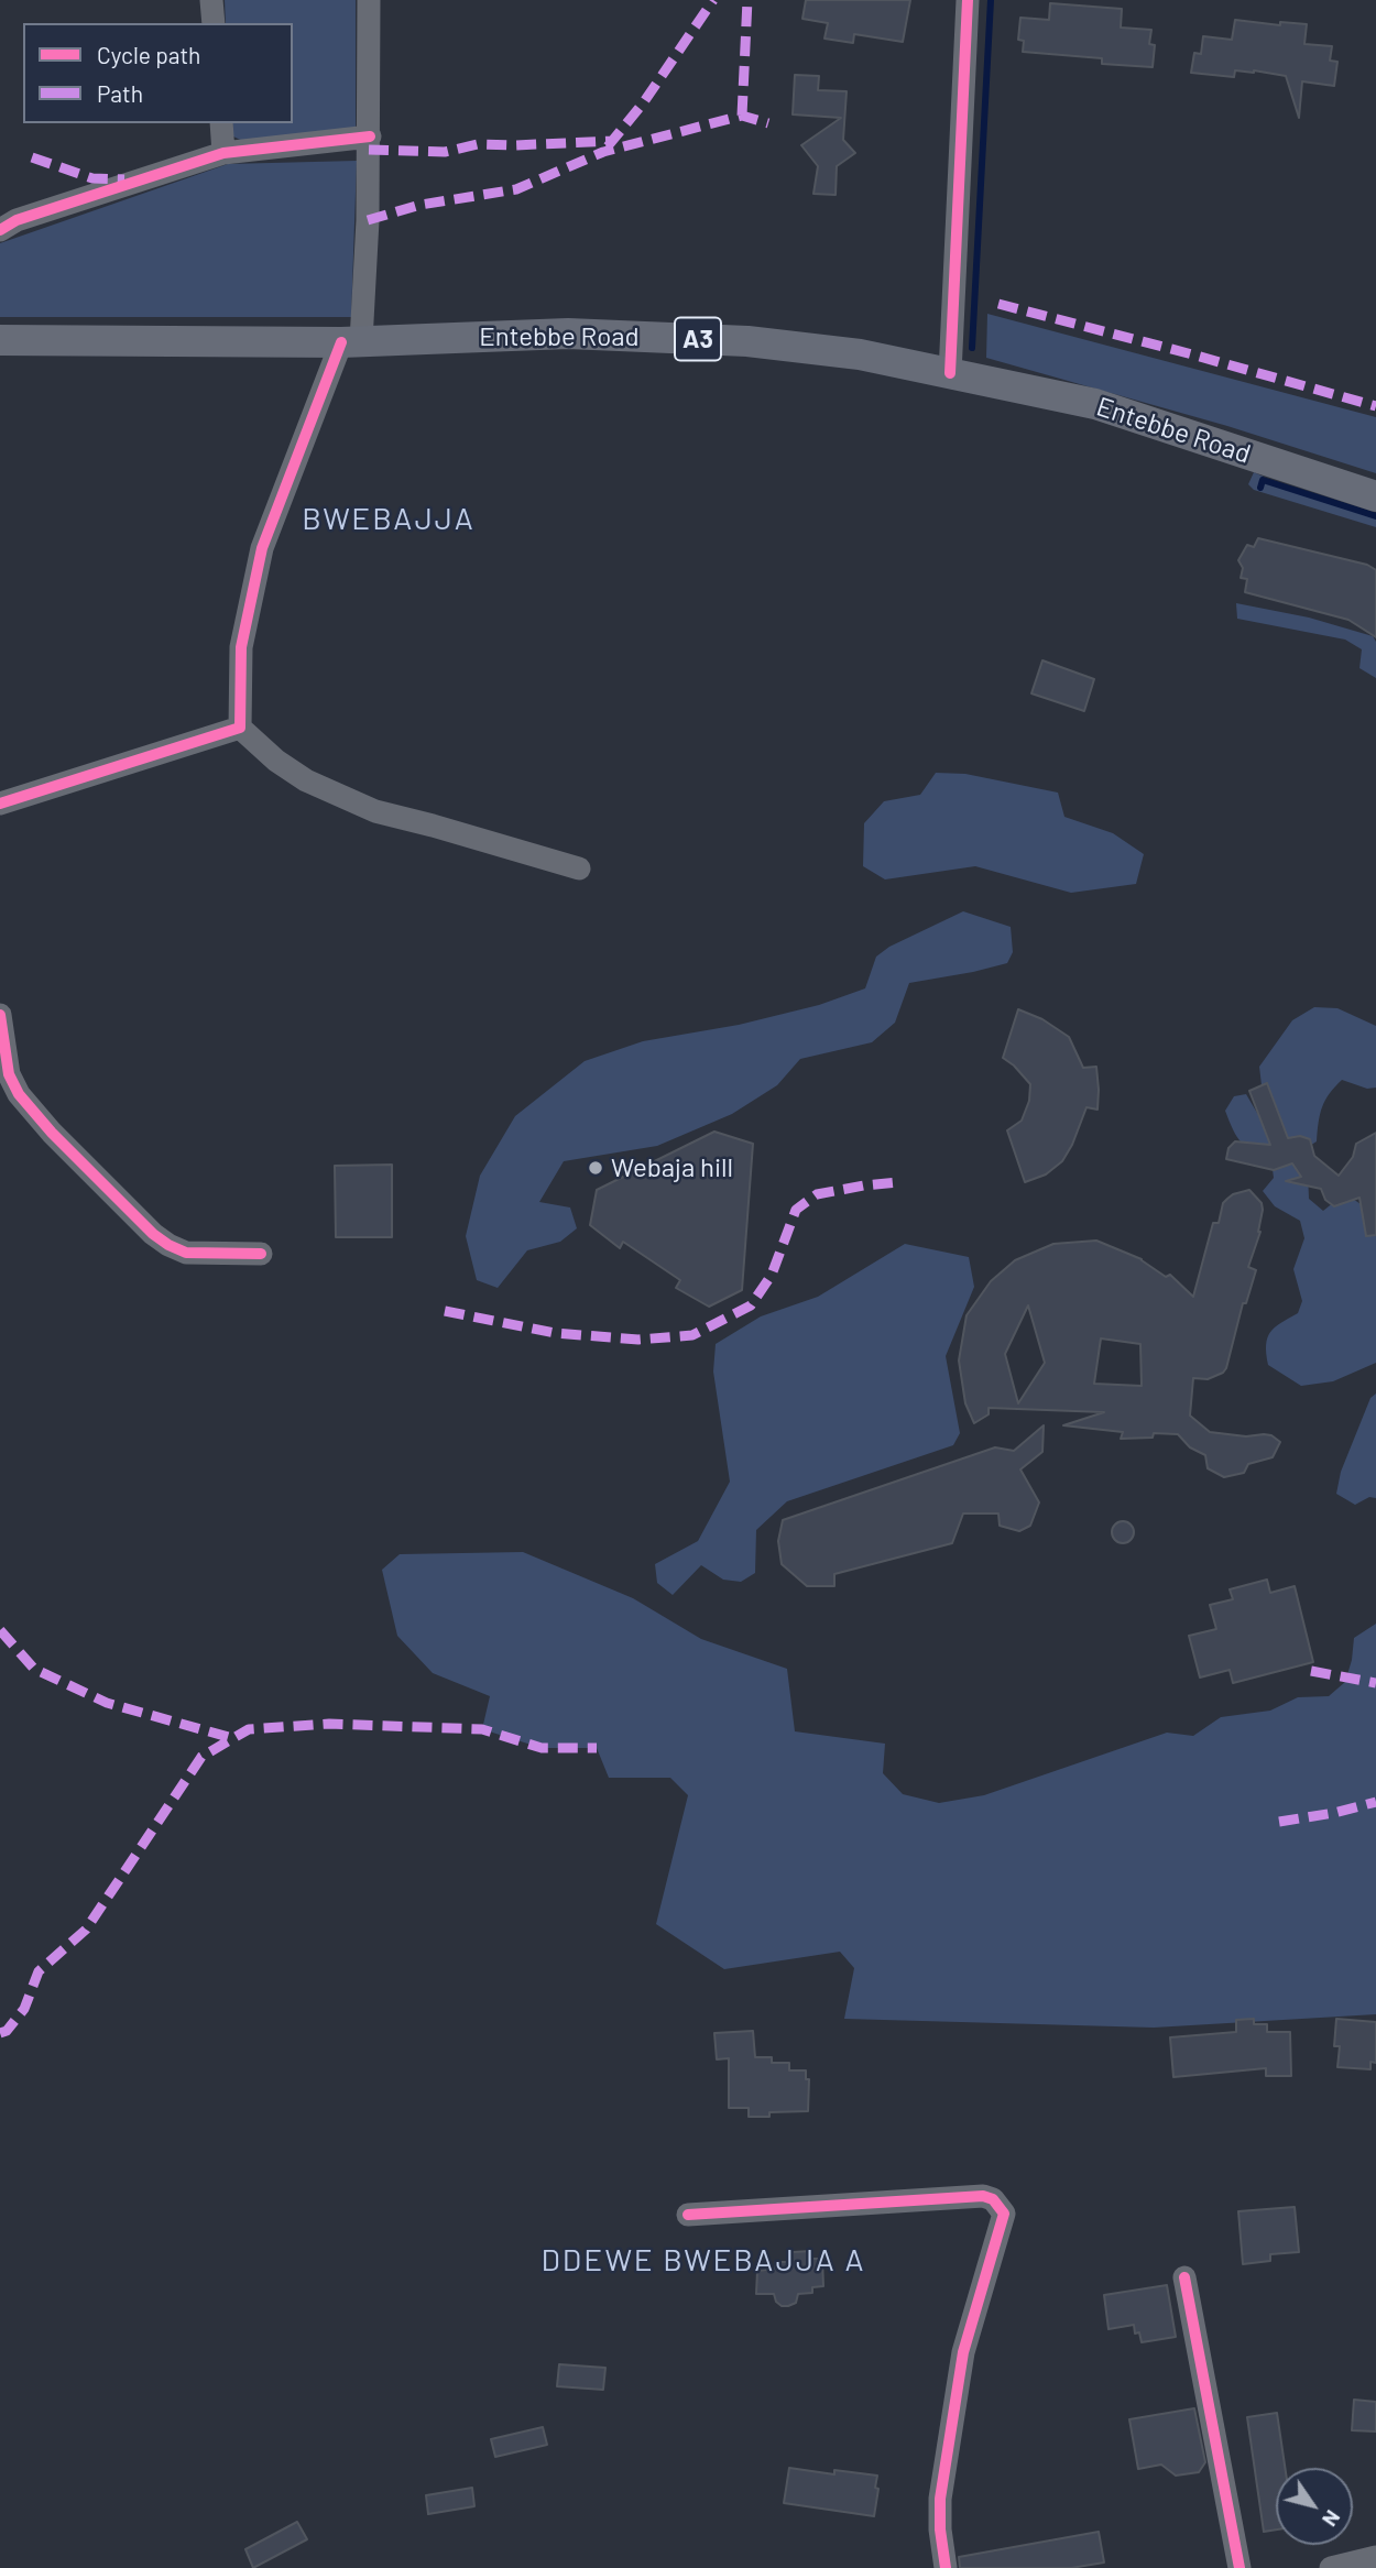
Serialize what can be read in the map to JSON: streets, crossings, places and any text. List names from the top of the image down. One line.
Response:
{"streets":{"main road":["Entebbe Road","A3"]},"districts":["BWEBAJJA","DDEWE BWEBAJJA A"],"places":["Webaja hill"],"legend":["Cycle path","Path"],"north":"bottom right"}
